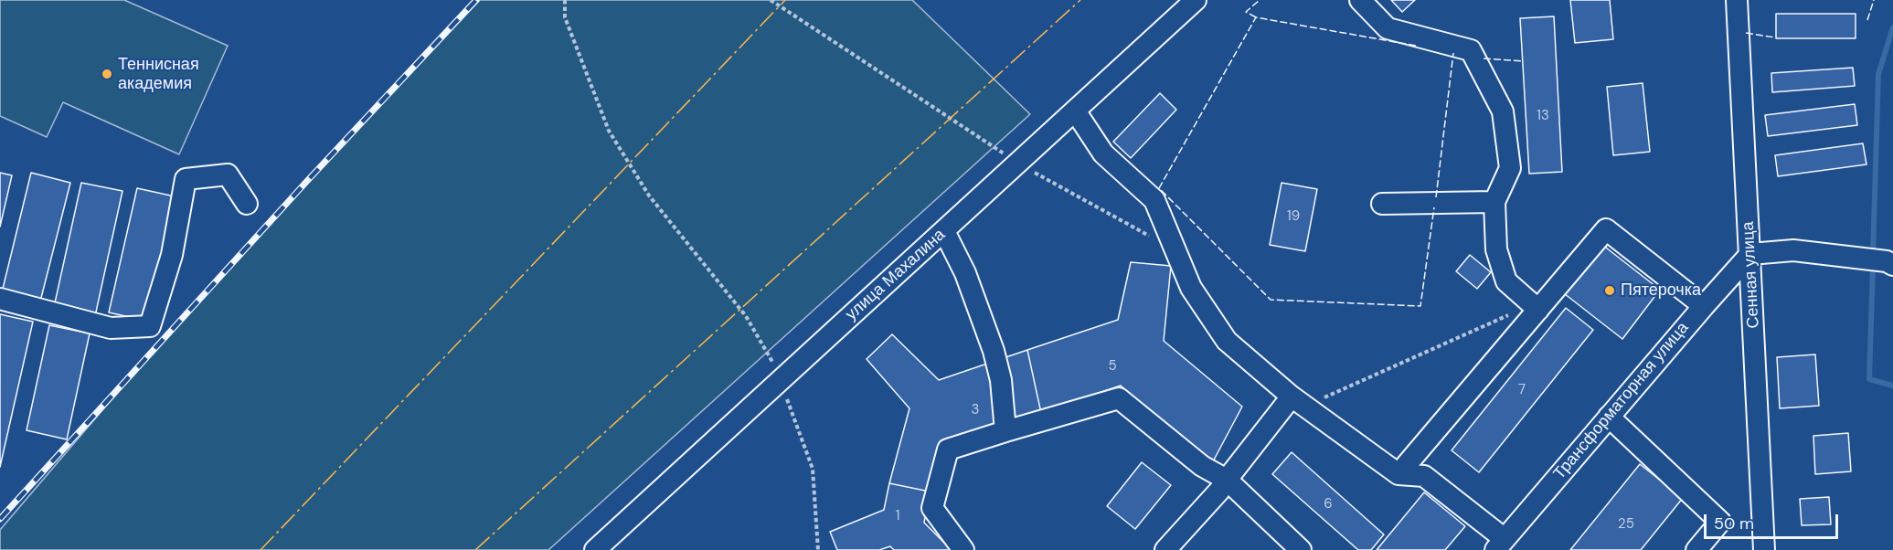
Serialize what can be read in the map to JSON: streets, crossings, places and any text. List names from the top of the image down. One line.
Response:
{"streets":{"street":["улица Махалина","Сенная улица","Трансформаторная улица"]},"crossings":[["Сенная улица","Трансформаторная улица"]],"places":["Теннисная академия","Пятерочка"],"house_numbers":["13","19","5","7","3","6","1","25"],"scale_bar":"50 m"}
